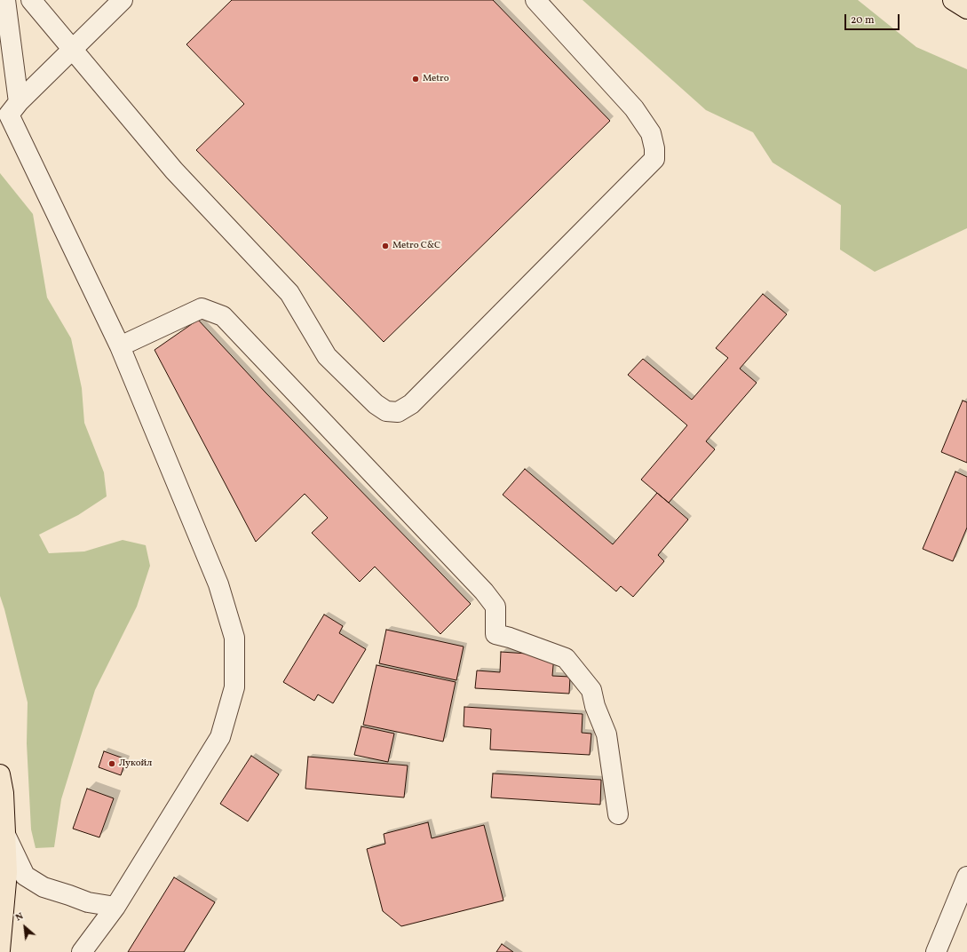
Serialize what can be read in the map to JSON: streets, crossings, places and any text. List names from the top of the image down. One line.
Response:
{"places":["Metro","Metro C&C","Лукойл"],"scale_bar":"20 m","north":"top left"}
